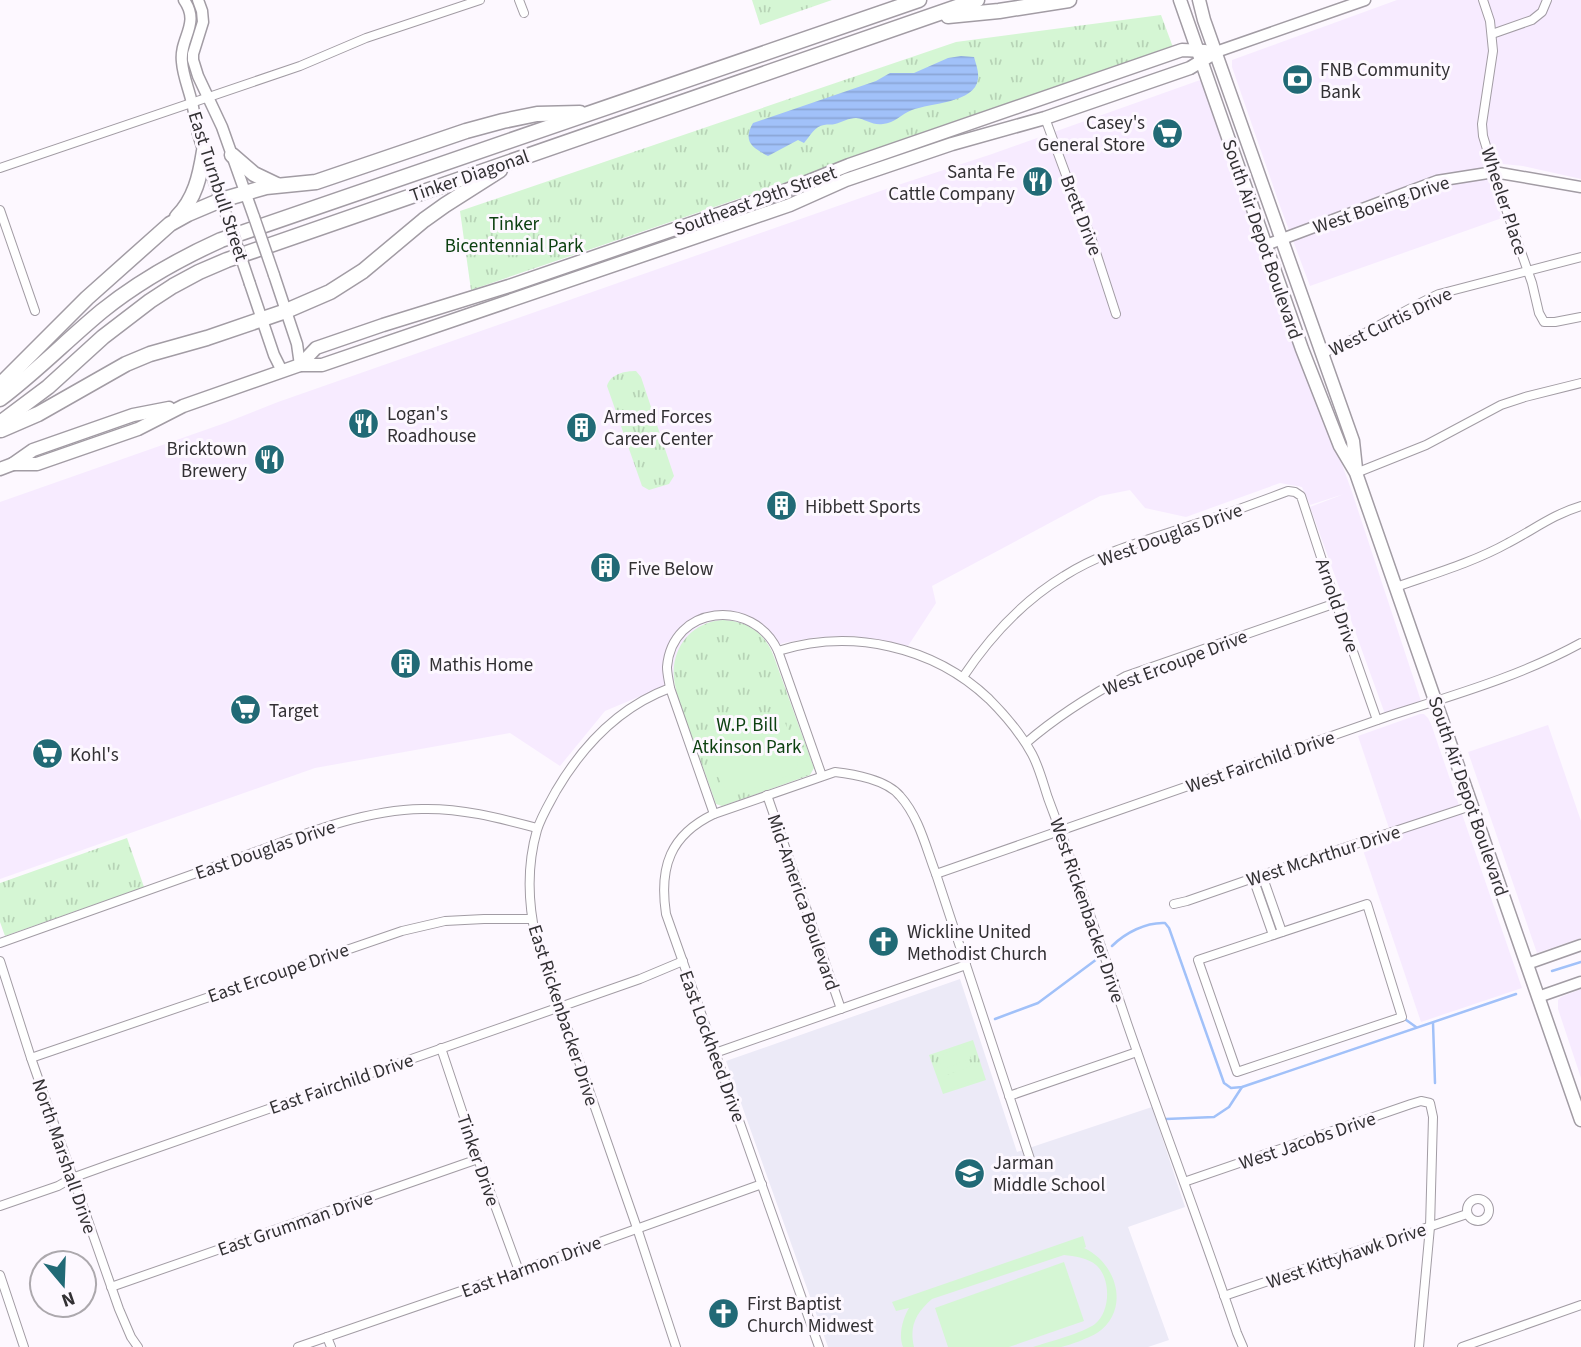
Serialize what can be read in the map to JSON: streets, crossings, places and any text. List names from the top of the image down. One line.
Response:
{"streets":{"highway":["Tinker Diagonal"],"main road":["Southeast 29th Street","South Air Depot Boulevard"],"street":["East Turnbull Street","Wheeler Place","West Boeing Drive","Brett Drive","West Curtis Drive","West Douglas Drive","Arnold Drive","West Ercoupe Drive","West Fairchild Drive","East Douglas Drive","West McArthur Drive","Mid-America Boulevard","West Rickenbacker Drive","East Ercoupe Drive","East Rickenbacker Drive","East Lockheed Drive","East Fairchild Drive","West Jacobs Drive","North Marshall Drive","Tinker Drive","East Grumman Drive","West Kittyhawk Drive","East Harmon Drive"]},"crossings":[["East Turnbull Street","Southeast 29th Street"],["Southeast 29th Street","Brett Drive"],["Southeast 29th Street","South Air Depot Boulevard"],["Wheeler Place","West Boeing Drive"],["Wheeler Place","West Curtis Drive"],["West Boeing Drive","South Air Depot Boulevard"],["South Air Depot Boulevard","West Curtis Drive"],["South Air Depot Boulevard","West Fairchild Drive"],["South Air Depot Boulevard","West McArthur Drive"],["West Douglas Drive","Arnold Drive"],["West Douglas Drive","West Rickenbacker Drive"],["Arnold Drive","West Ercoupe Drive"],["Arnold Drive","West Fairchild Drive"],["West Ercoupe Drive","West Rickenbacker Drive"],["West Fairchild Drive","West Rickenbacker Drive"],["West Fairchild Drive","East Lockheed Drive"],["East Douglas Drive","East Rickenbacker Drive"],["Mid-America Boulevard","East Lockheed Drive"],["West Rickenbacker Drive","West Jacobs Drive"],["West Rickenbacker Drive","West Kittyhawk Drive"],["East Ercoupe Drive","East Rickenbacker Drive"],["East Ercoupe Drive","North Marshall Drive"],["East Rickenbacker Drive","East Fairchild Drive"],["East Rickenbacker Drive","East Harmon Drive"],["East Lockheed Drive","East Fairchild Drive"],["East Lockheed Drive","East Harmon Drive"],["East Fairchild Drive","North Marshall Drive"],["East Fairchild Drive","Tinker Drive"],["West Jacobs Drive","West Kittyhawk Drive"],["North Marshall Drive","East Grumman Drive"],["Tinker Drive","East Grumman Drive"],["Tinker Drive","East Harmon Drive"]],"parks":["Tinker Bicentennial Park","W.P. Bill Atkinson Park"],"places":{"bank":["FNB Community Bank"],"supermarket":["Casey's General Store","Target","Kohl's"],"restaurant":["Santa Fe Cattle Company","Logan's Roadhouse","Bricktown Brewery"],"building":["Armed Forces Career Center","Hibbett Sports","Five Below","Mathis Home"],"church":["Wickline United Methodist Church","First Baptist Church Midwest"],"school or university":["Jarman Middle School"]},"north":"bottom"}
